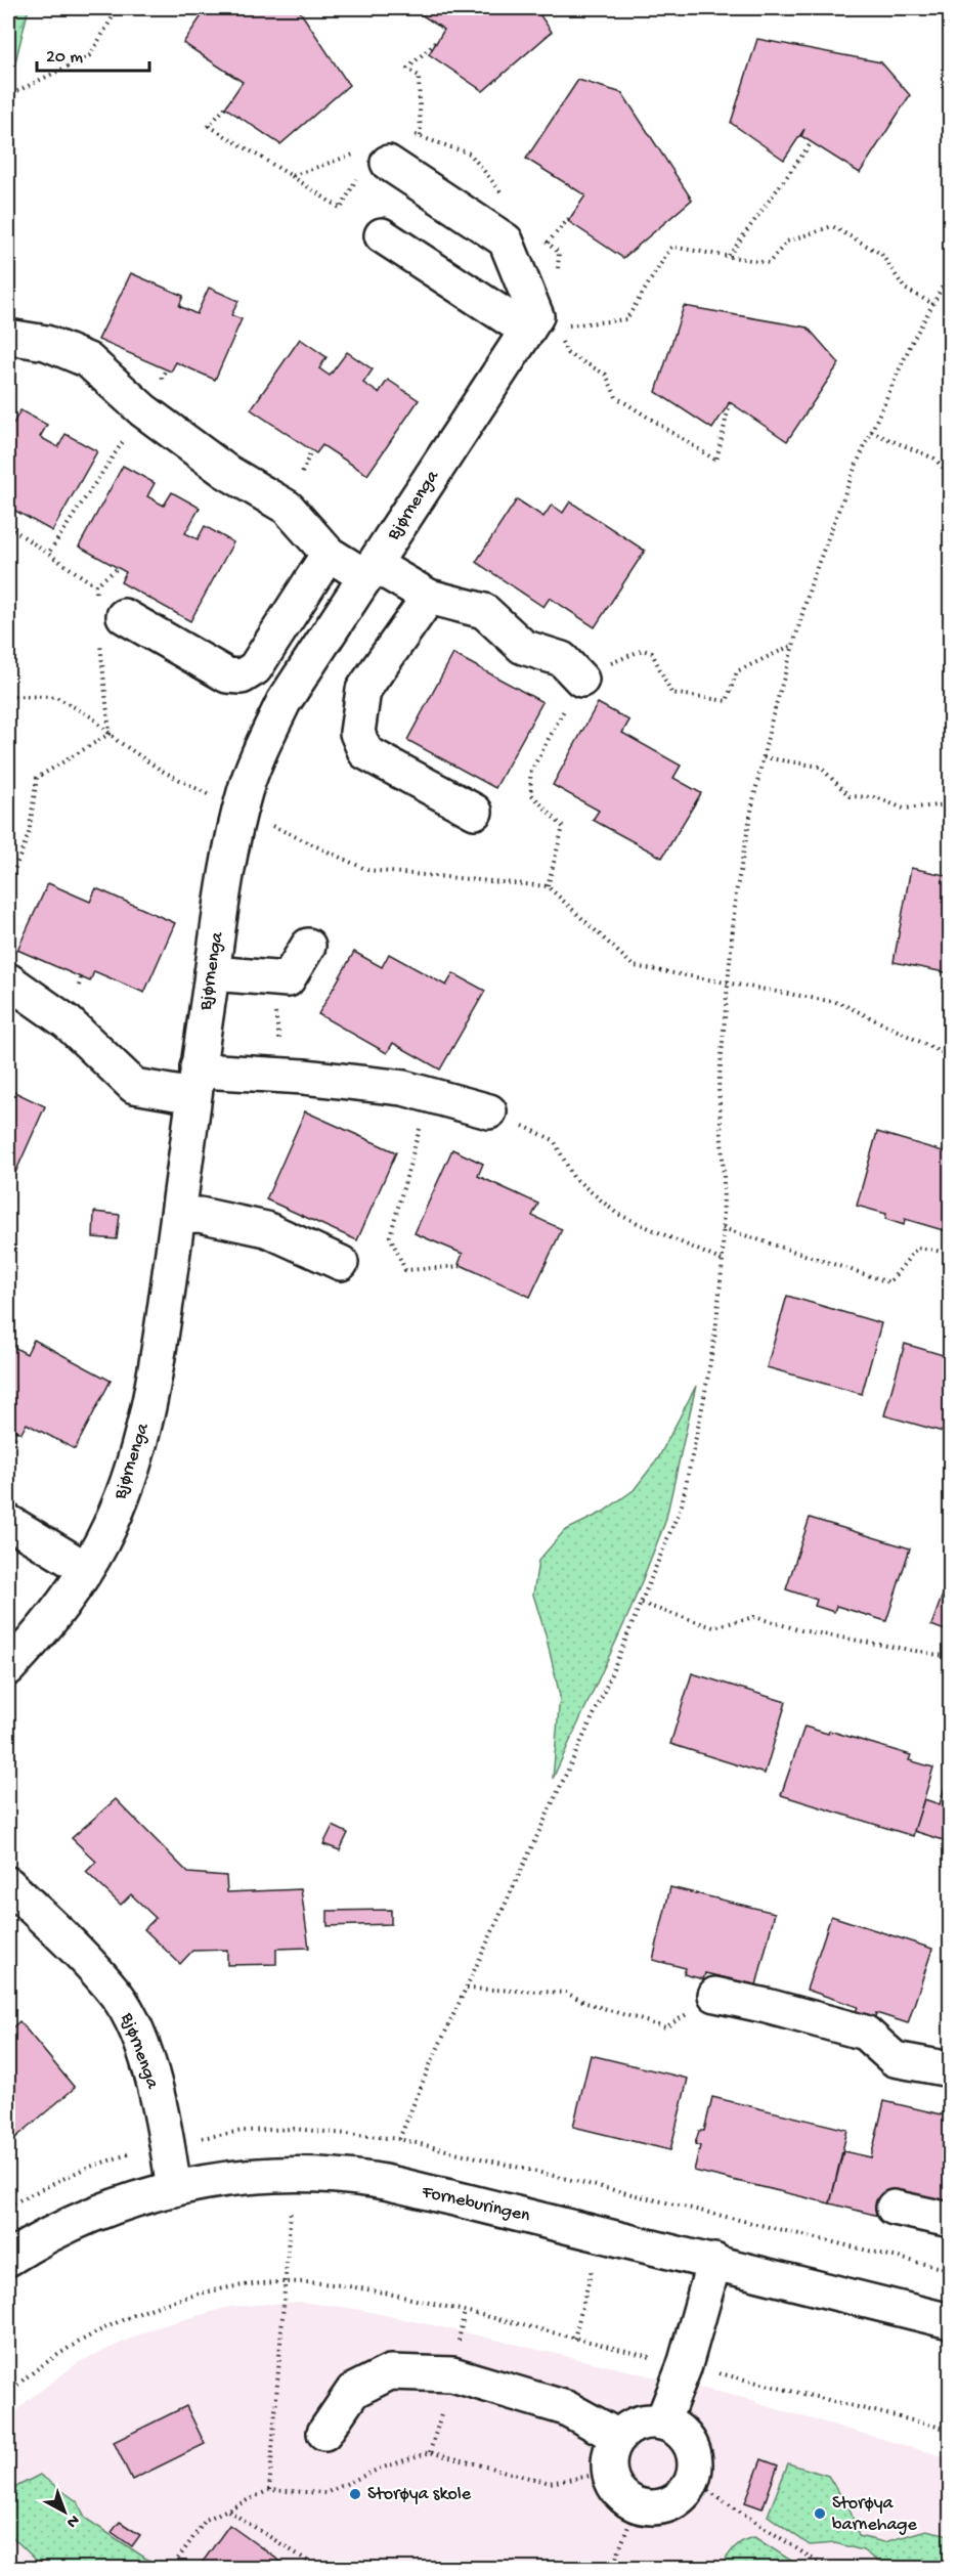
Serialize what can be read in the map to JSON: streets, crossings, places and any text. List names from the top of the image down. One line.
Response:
{"streets":{"street":["Bjørnenga","Forneburingen"]},"crossings":[["Bjørnenga","Forneburingen"]],"places":["Storøya skole","Storøya barnehage"],"scale_bar":"20 m","north":"bottom right"}
